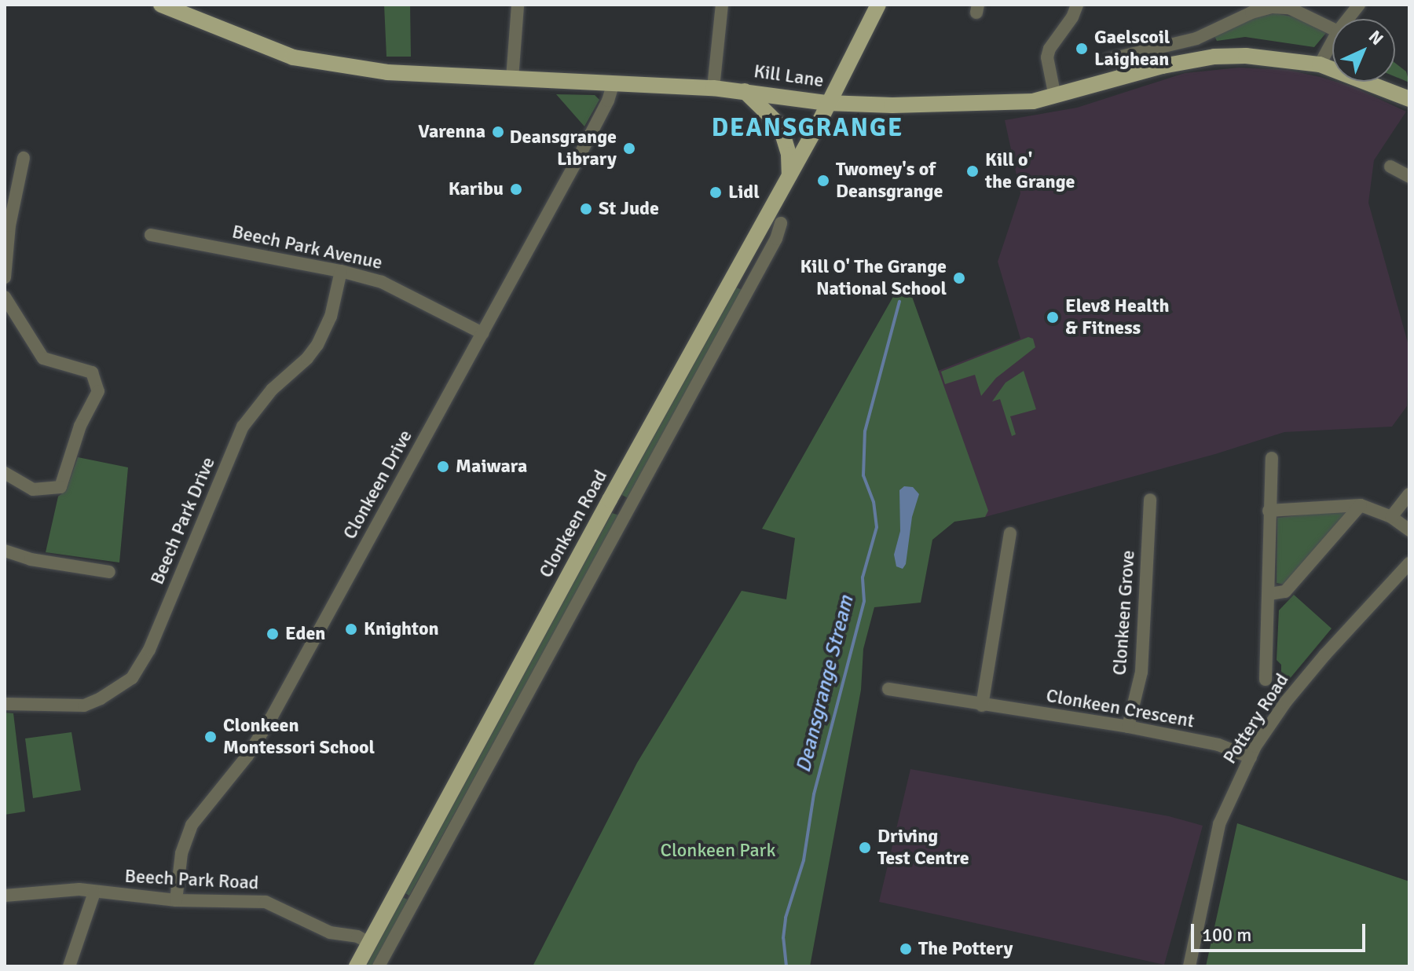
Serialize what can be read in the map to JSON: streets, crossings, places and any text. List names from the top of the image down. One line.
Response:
{"streets":{"main road":["Kill Lane","Clonkeen Road"],"street":["Beech Park Avenue","Clonkeen Drive","Beech Park Drive","Clonkeen Grove","Clonkeen Crescent","Pottery Road","Beech Park Road"]},"crossings":[["Kill Lane","Clonkeen Drive"],["Kill Lane","Clonkeen Road"],["Beech Park Avenue","Clonkeen Drive"],["Beech Park Avenue","Beech Park Drive"],["Clonkeen Drive","Beech Park Road"],["Clonkeen Road","Beech Park Road"],["Clonkeen Grove","Clonkeen Crescent"],["Clonkeen Crescent","Pottery Road"]],"districts":["DEANSGRANGE"],"water":["Deansgrange Stream"],"parks":["Clonkeen Park"],"places":["Gaelscoil Laighean","Varenna","Deansgrange Library","Kill o' the Grange","Twomey's of Deansgrange","Karibu","Lidl","St Jude","Kill O' The Grange National School","Elev8 Health & Fitness","Maiwara","Knighton","Eden","Clonkeen Montessori School","Driving Test Centre","The Pottery"],"scale_bar":"100 m","north":"top right"}
